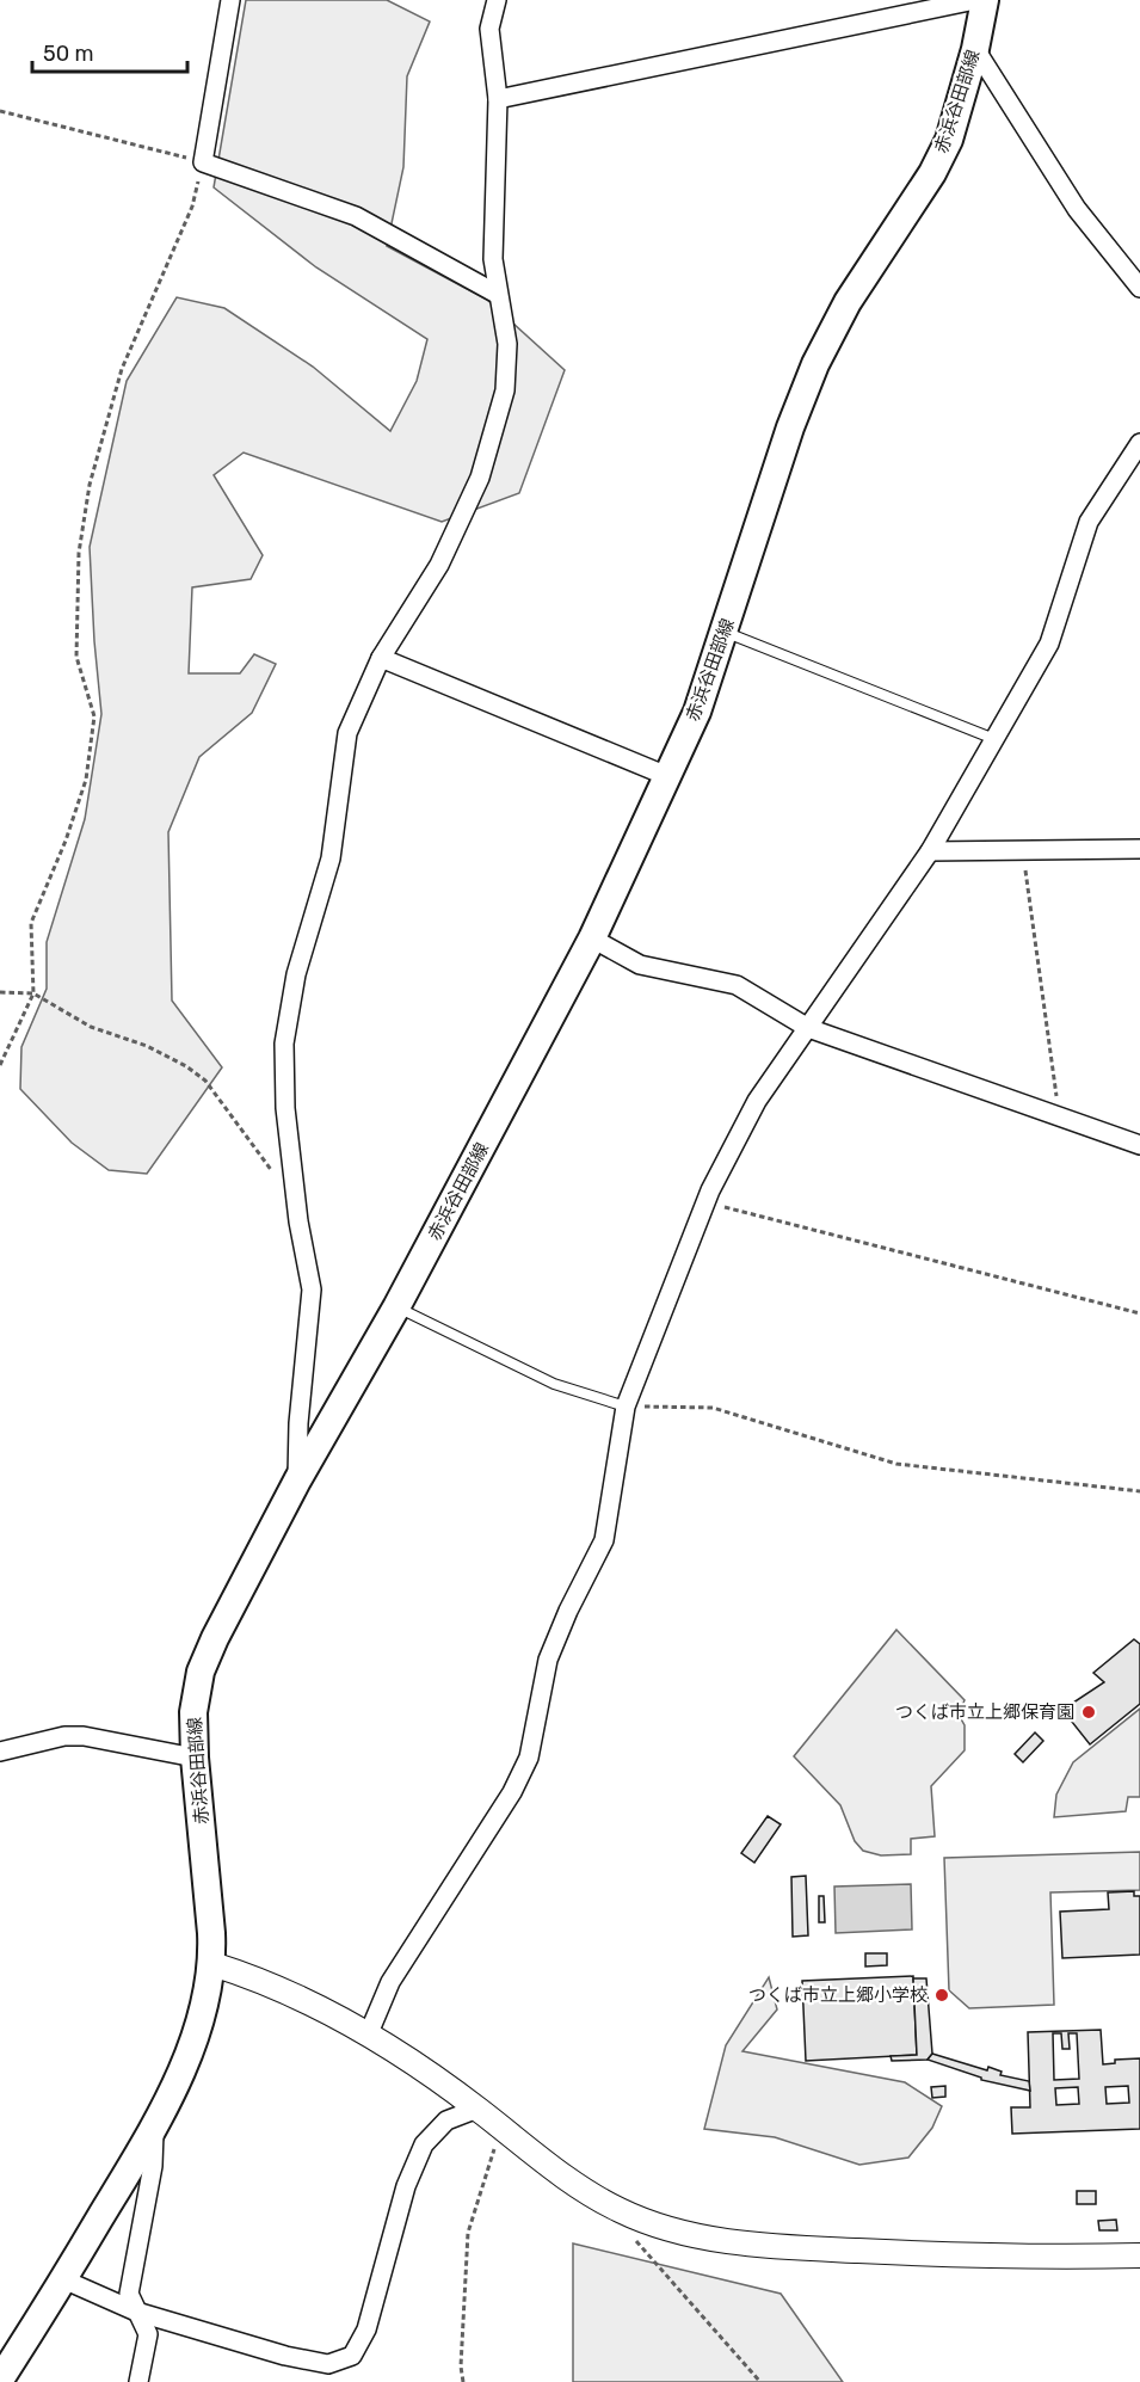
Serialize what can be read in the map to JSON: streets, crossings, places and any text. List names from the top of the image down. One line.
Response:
{"streets":{"main road":["赤浜谷田部線"]},"places":["つくば市立上郷保育園","つくば市立上郷小学校"],"scale_bar":"50 m"}
